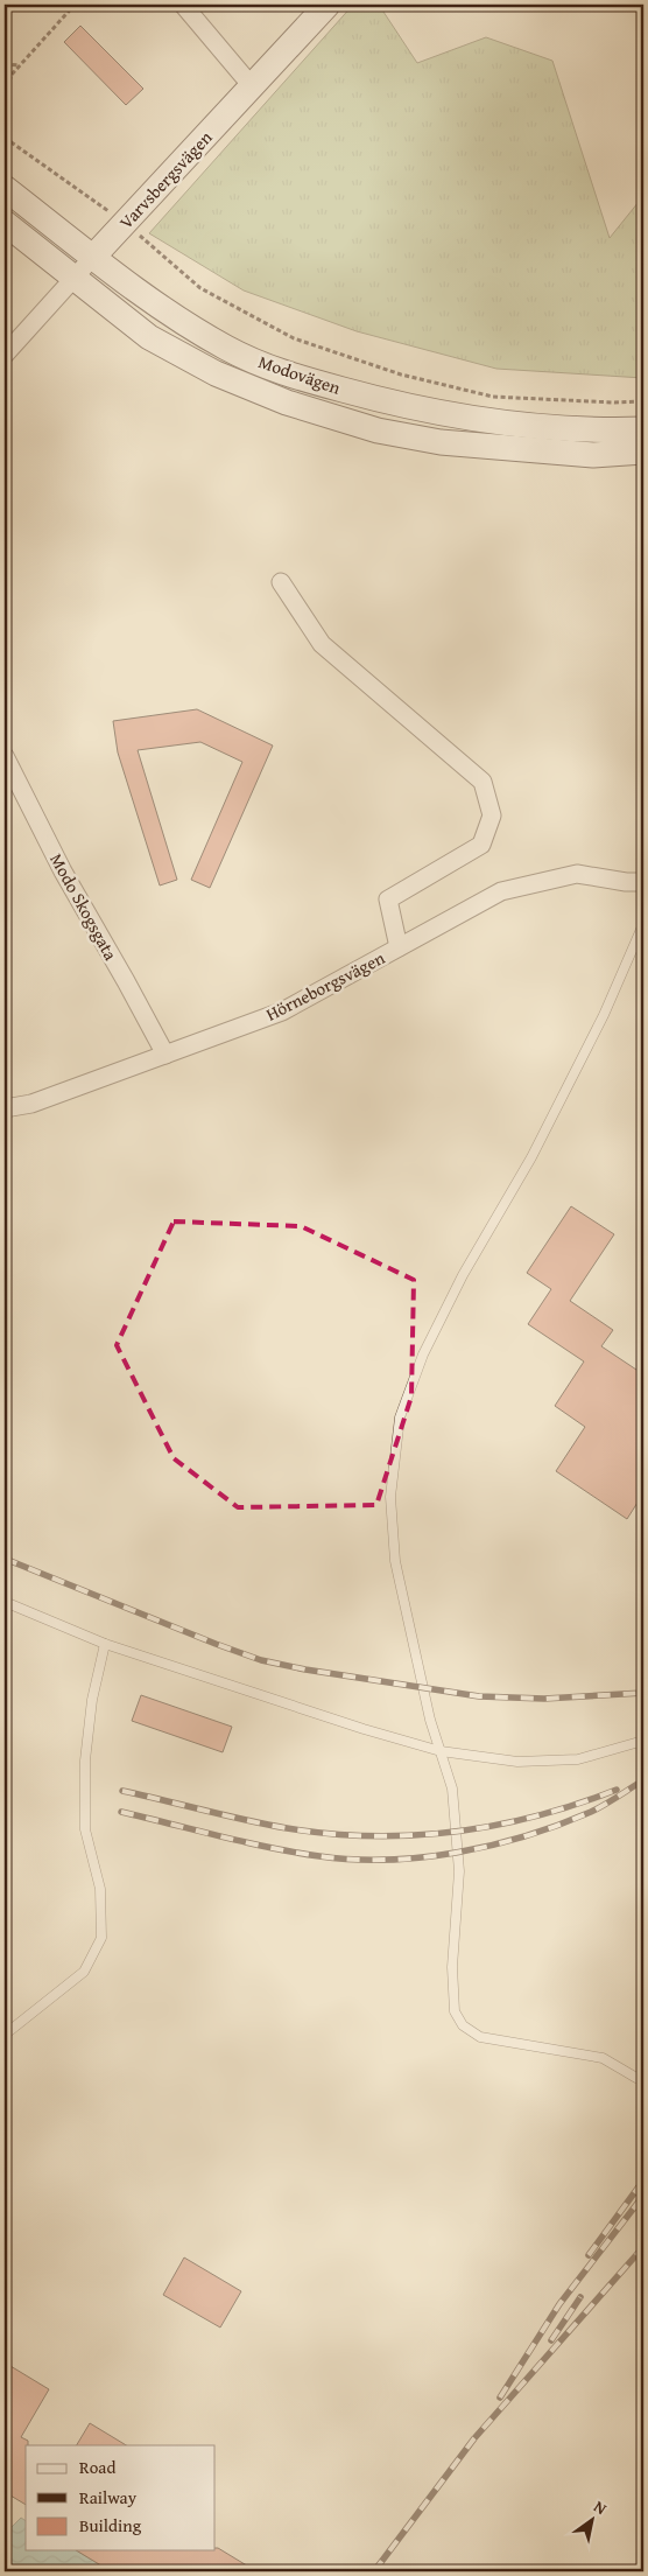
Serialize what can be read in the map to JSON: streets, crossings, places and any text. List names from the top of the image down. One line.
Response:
{"streets":{"main road":["Varvsbergsvägen","Modovägen"],"street":["Modo Skogsgata","Hörneborgsvägen"]},"crossings":[["Varvsbergsvägen","Modovägen"],["Modo Skogsgata","Hörneborgsvägen"]],"legend":["Road","Railway","Building"],"north":"top right"}
